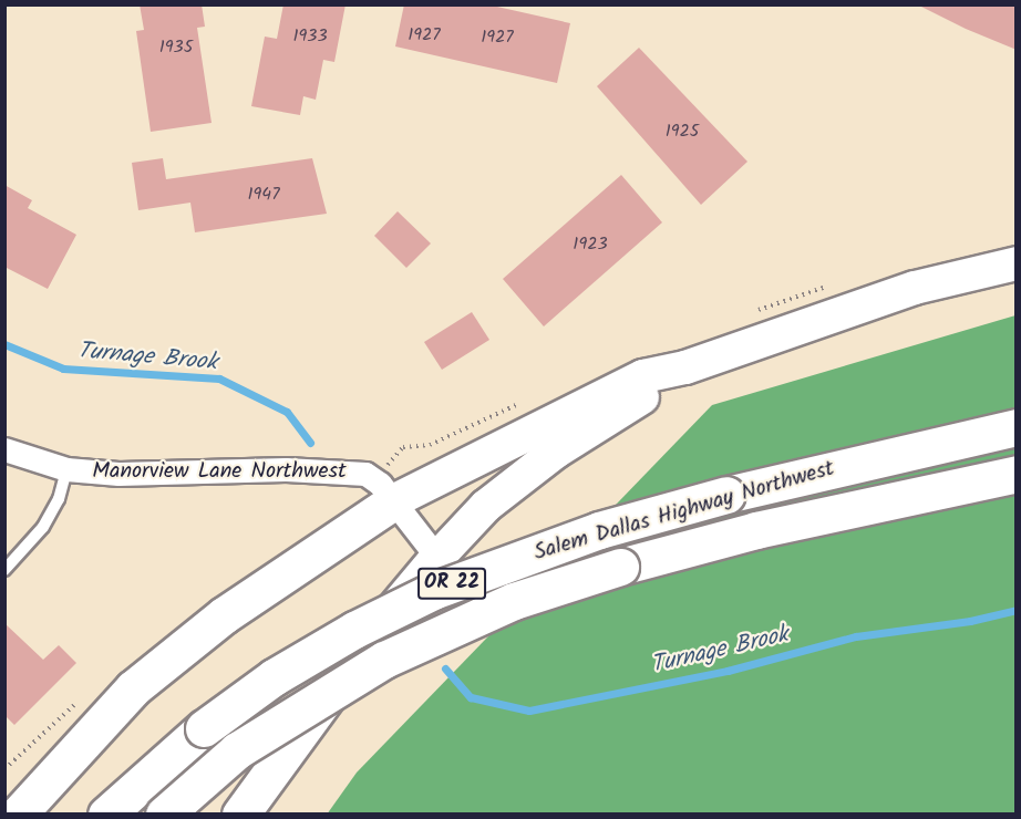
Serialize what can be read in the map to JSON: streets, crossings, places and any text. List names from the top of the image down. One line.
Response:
{"streets":{"highway":["Salem Dallas Highway Northwest","OR 22"],"street":["Manorview Lane Northwest"]},"water":["Turnage Brook"],"house_numbers":["1927","1933","1927","1935","1925","1947","1923"]}
